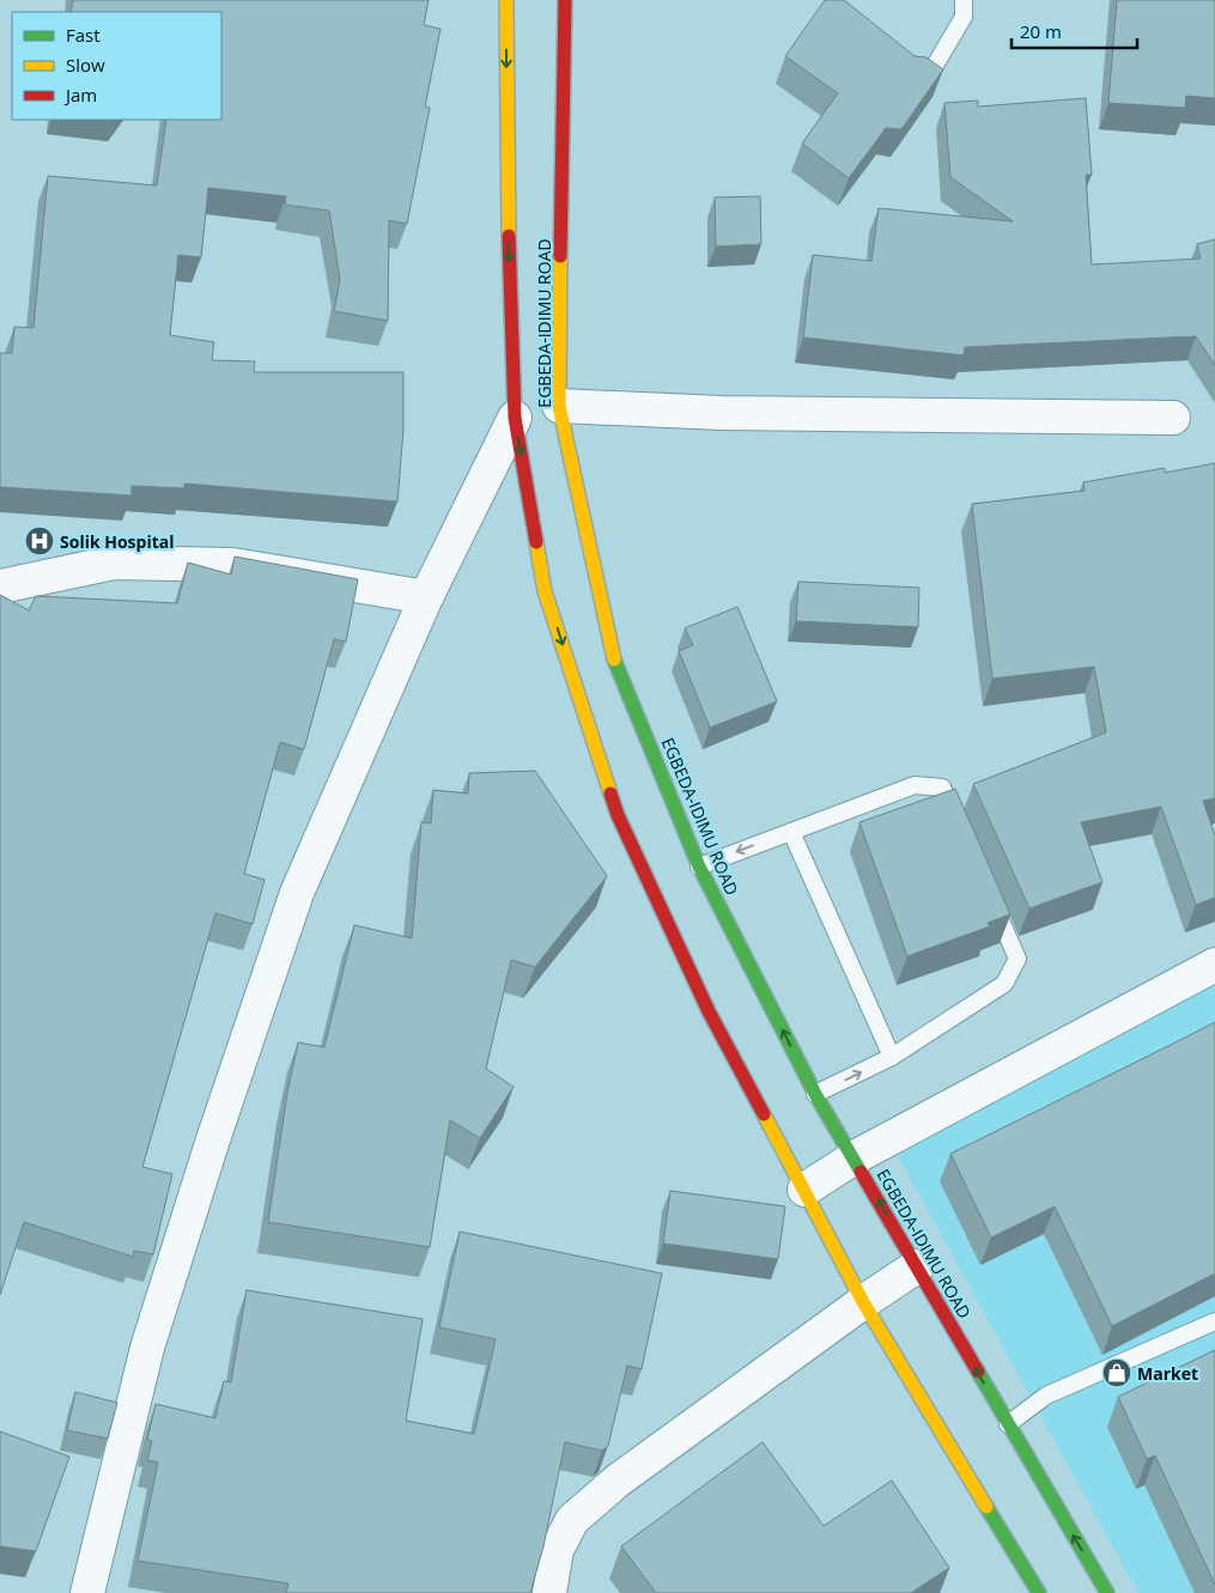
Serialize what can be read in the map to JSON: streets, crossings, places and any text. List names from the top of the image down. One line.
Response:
{"streets":{"main road":["EGBEDA-IDIMU ROAD"]},"places":{"hospital":["Solik Hospital"],"shop":["Market"]},"legend":["Fast","Slow","Jam"],"scale_bar":"20 m"}
